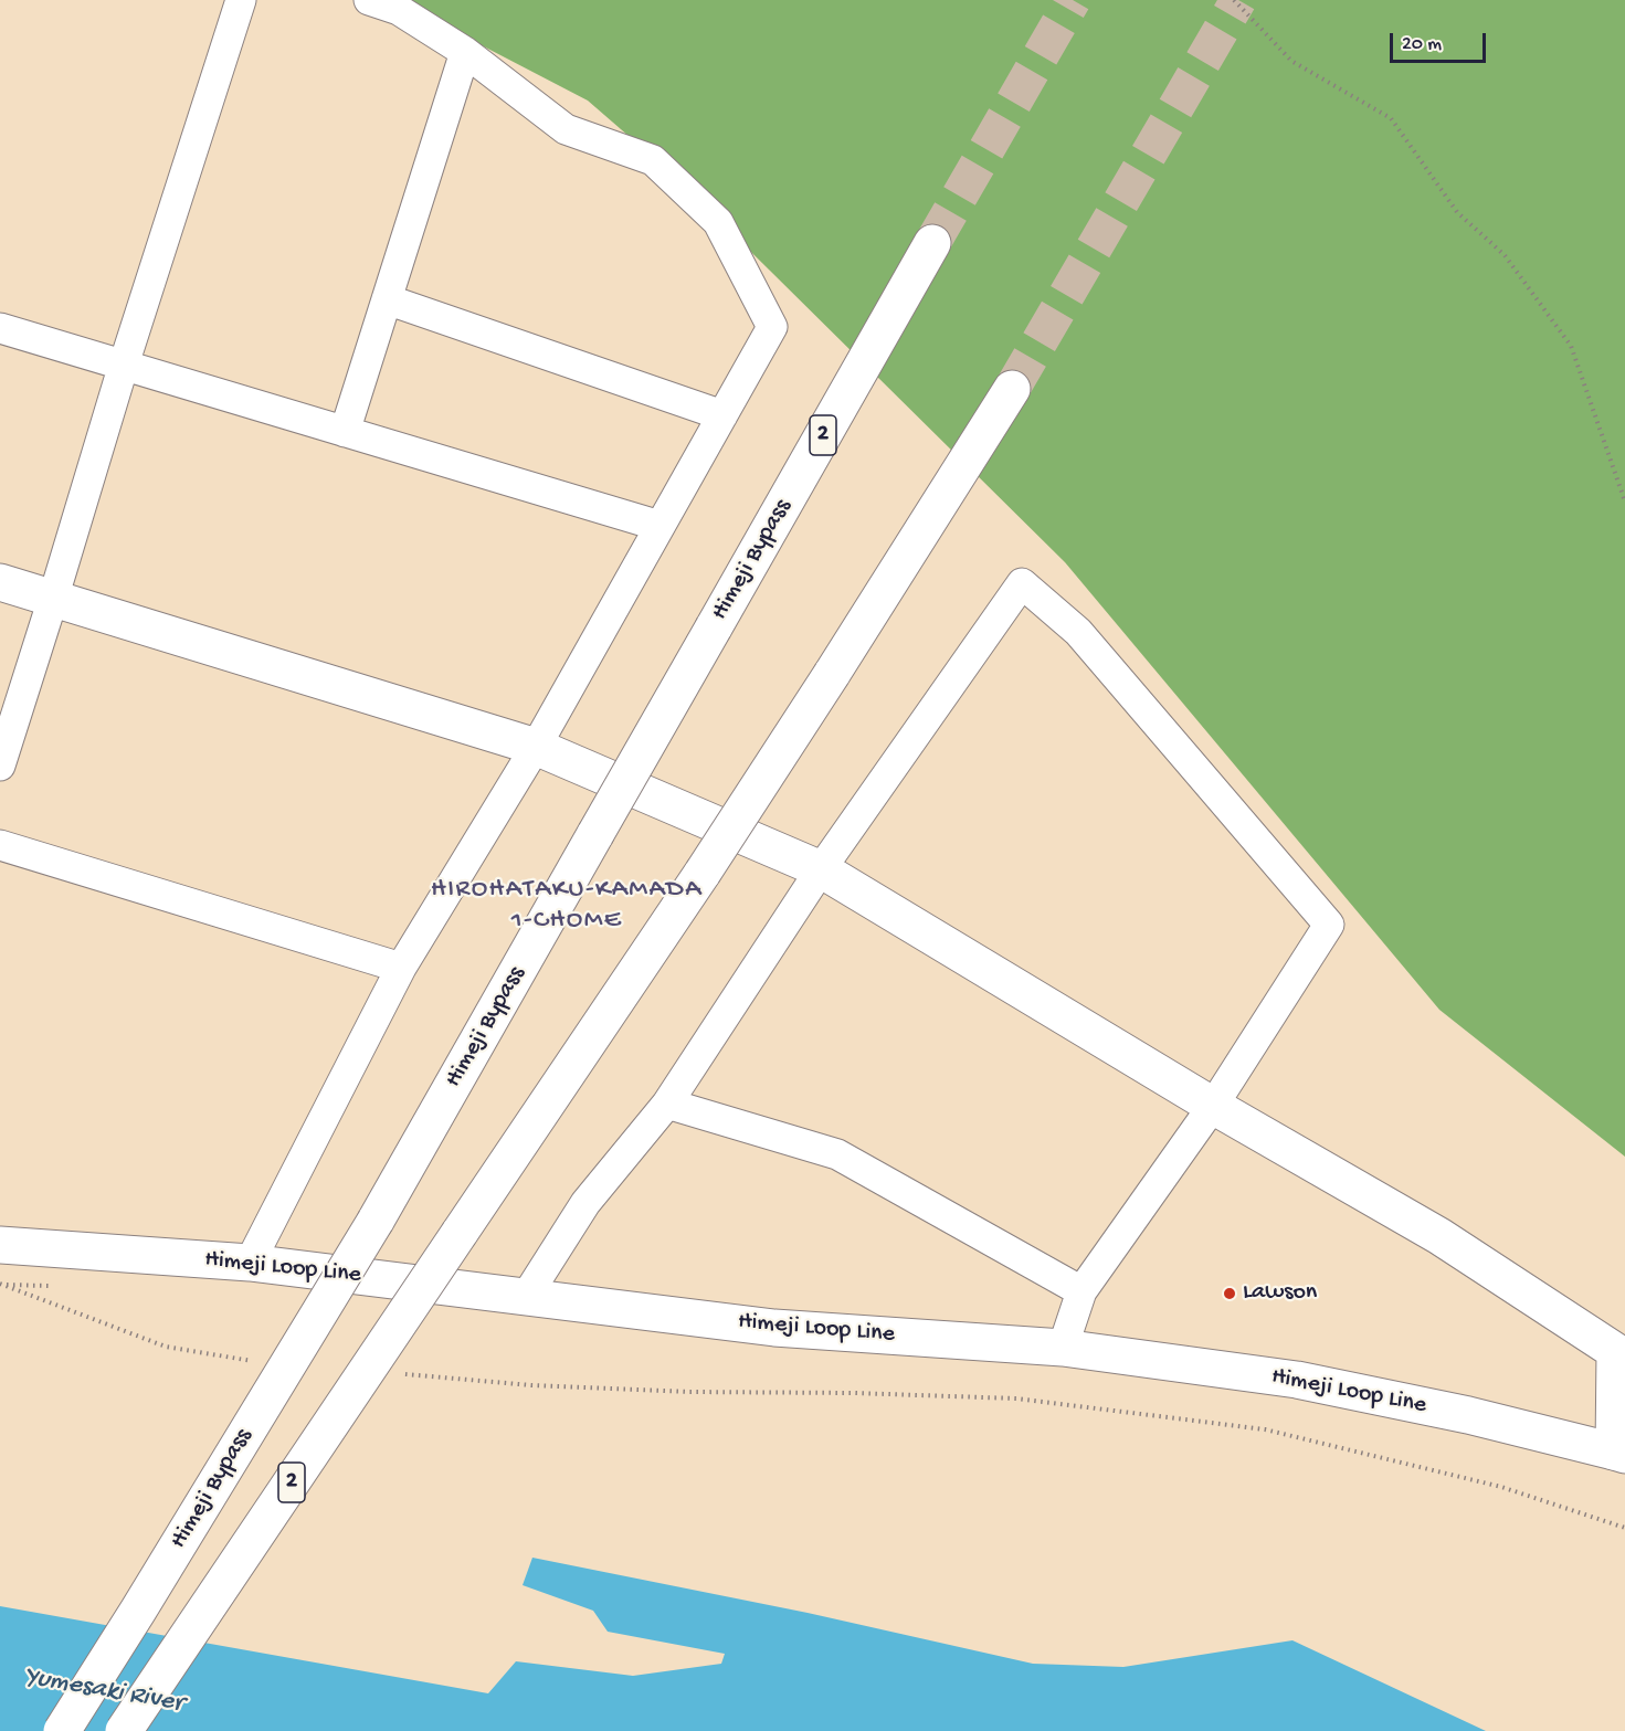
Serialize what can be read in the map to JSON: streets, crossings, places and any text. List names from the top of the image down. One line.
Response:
{"streets":{"main road":["2","Himeji Bypass","Himeji Loop Line"]},"districts":["HIROHATAKU-KAMADA 1-CHOME"],"water":["Yumesaki River"],"places":["Lawson"],"scale_bar":"20 m"}
